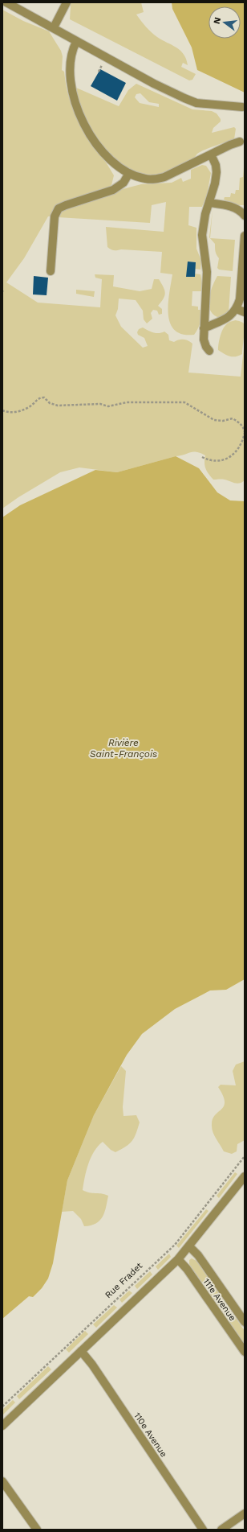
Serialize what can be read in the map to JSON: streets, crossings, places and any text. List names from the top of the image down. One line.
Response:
{"streets":{"street":["111e Avenue","110e Avenue"],"path":["Rue Fradet"]},"water":["Rivière Saint-François"],"north":"left"}
